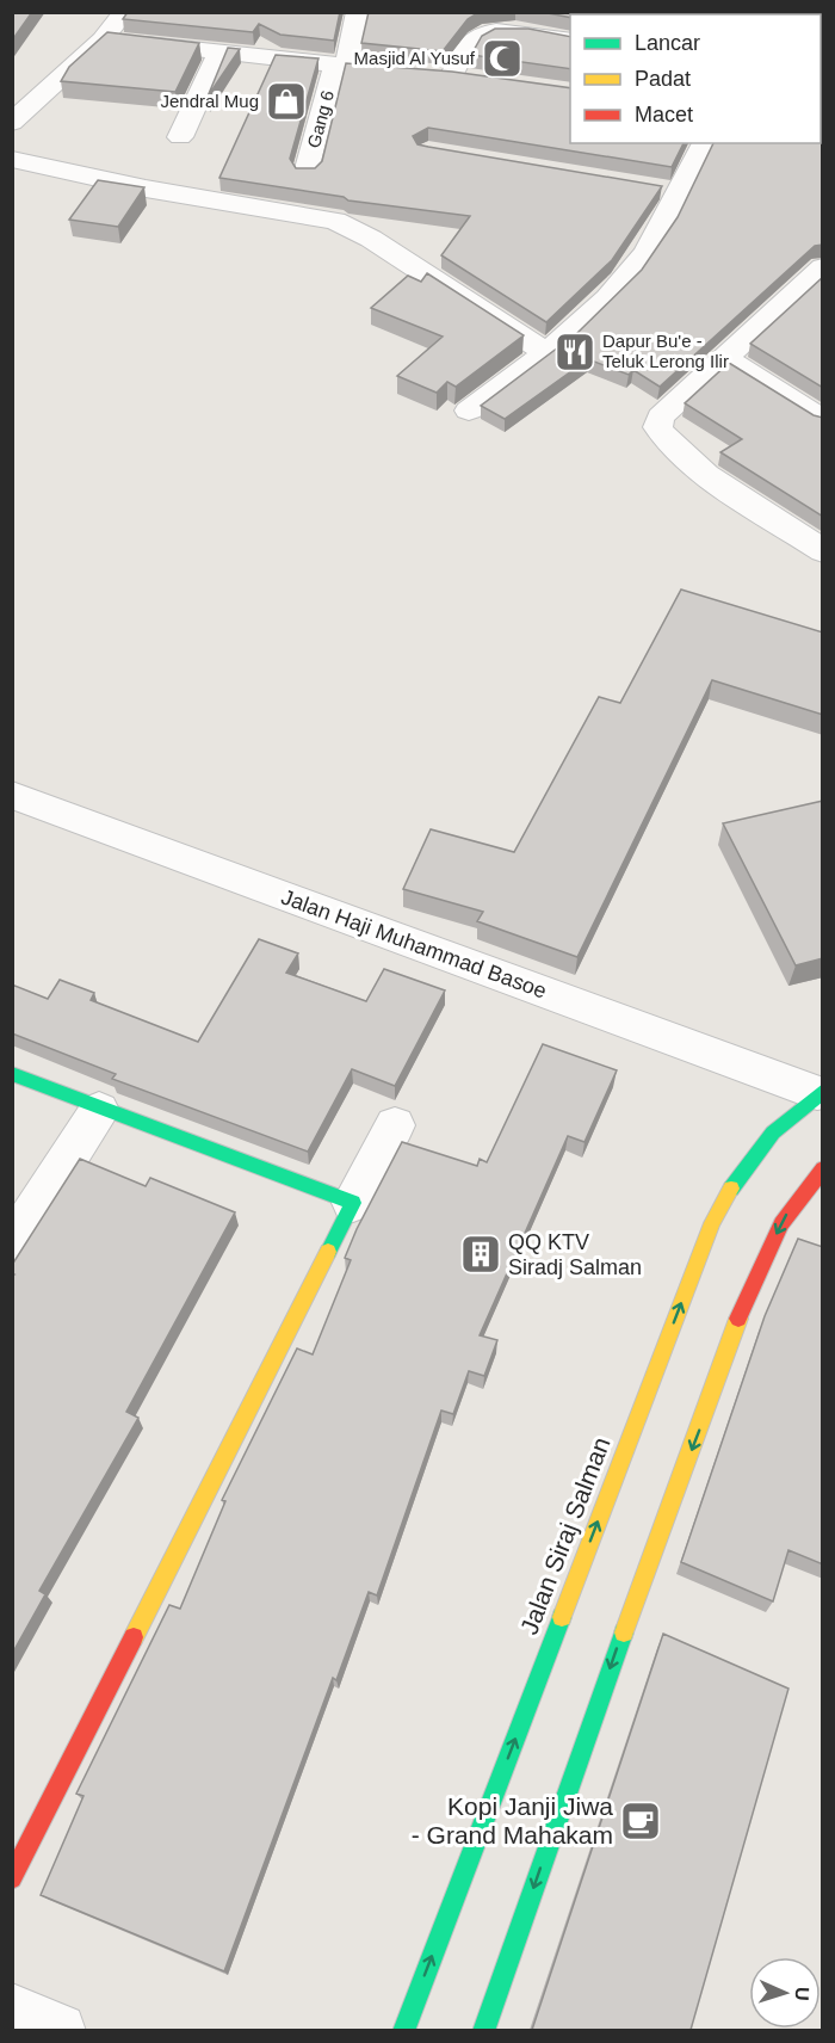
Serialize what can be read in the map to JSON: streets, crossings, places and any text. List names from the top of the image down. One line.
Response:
{"streets":{"street":["Gang 6","Jalan Haji Muhammad Basoe","Jalan Siraj Salman"]},"crossings":[["Jalan Haji Muhammad Basoe","Jalan Siraj Salman"]],"places":{"mosque":["Masjid Al Yusuf"],"shop":["Jendral Mug"],"restaurant":["Dapur Bu'e - Teluk Lerong Ilir"],"building":["QQ KTV Siradj Salman"],"cafe":["Kopi Janji Jiwa - Grand Mahakam"]},"legend":["Lancar","Padat","Macet"],"north":"right"}
